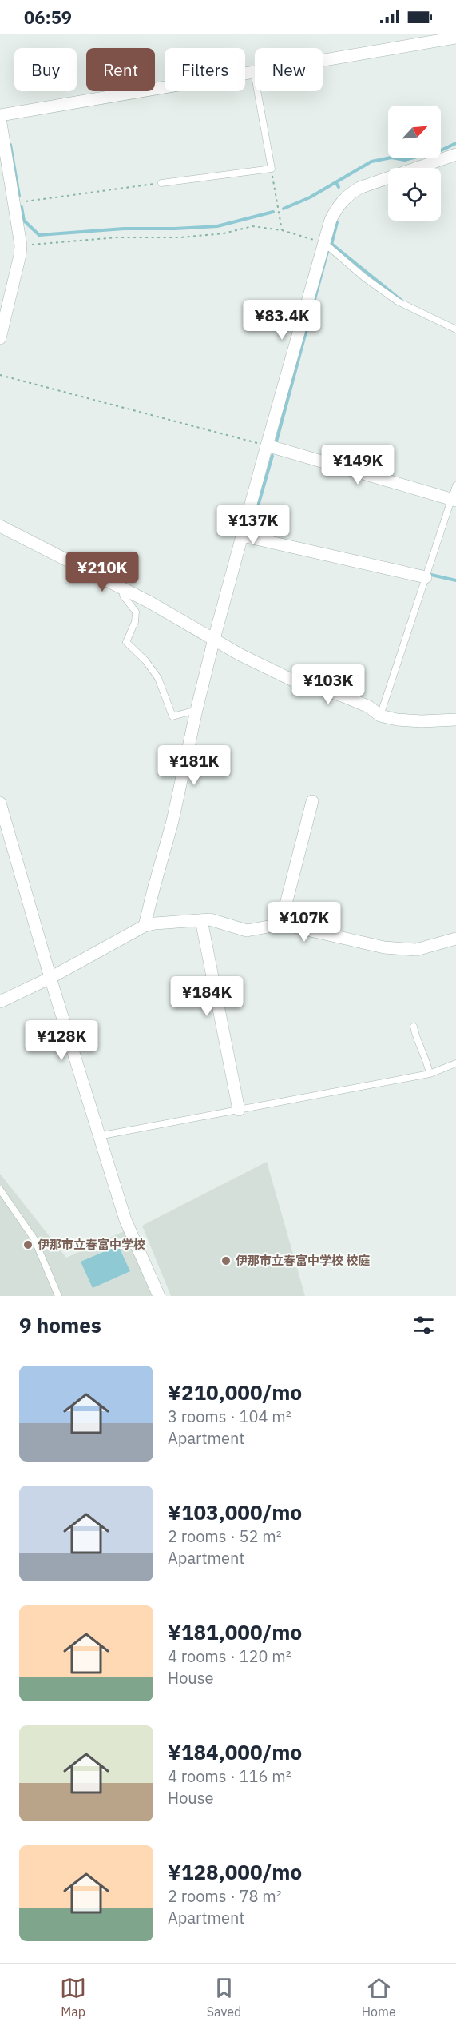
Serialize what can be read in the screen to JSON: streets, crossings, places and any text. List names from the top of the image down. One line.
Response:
{"places":["伊那市立春富中学校","伊那市立春富中学校 校庭"],"north":"top right","page":{"status":"06:59","chip":["Buy","Rent","Filters","New"],"price":["¥83.4K","¥149K","¥137K","¥210K","¥103K","¥181K","¥107K","¥184K","¥128K"],"heading":"9 homes","list":[{"name":"¥210,000/mo","note":"3 rooms · 104 m² · Apartment"},{"name":"¥103,000/mo","note":"2 rooms · 52 m² · Apartment"},{"name":"¥181,000/mo","note":"4 rooms · 120 m² · House"},{"name":"¥184,000/mo","note":"4 rooms · 116 m² · House"},{"name":"¥128,000/mo","note":"2 rooms · 78 m² · Apartment"}],"tabs":["Map","Saved","Home"]}}
